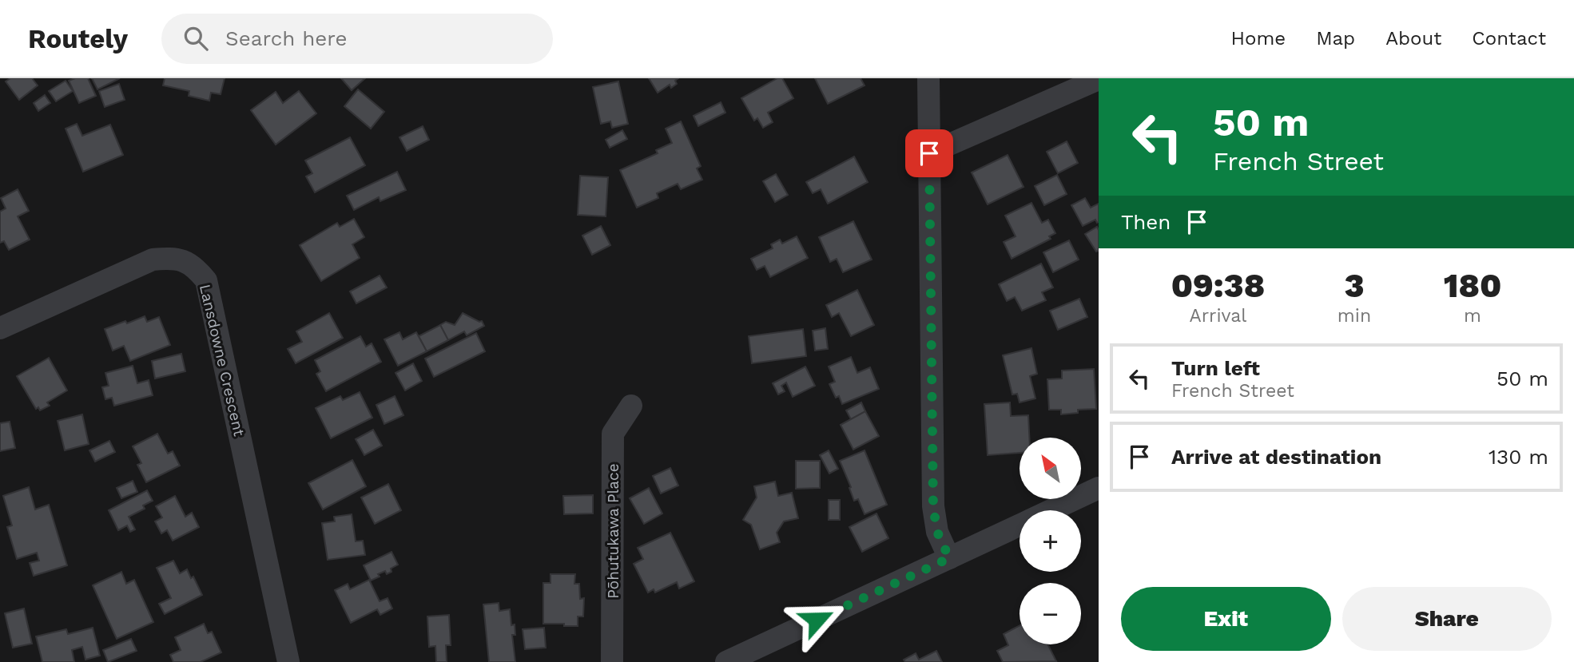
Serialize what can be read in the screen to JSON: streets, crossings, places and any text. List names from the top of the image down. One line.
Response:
{"streets":{"street":["Lansdowne Crescent","Pōhutukawa Place"]},"north":"top left","page":{"header":"Routely","search":"Search here","nav":["Home","Map","About","Contact"],"turn":["50 m","French Street"],"then":"Then","eta":["09:38","Arrival","3","min","180","m"],"list":[{"name":"Turn left","note":"French Street","value":"50 m"},{"name":"Arrive at destination","value":"130 m"}],"map_buttons":["+","−"],"buttons":["Exit","Share"]}}
